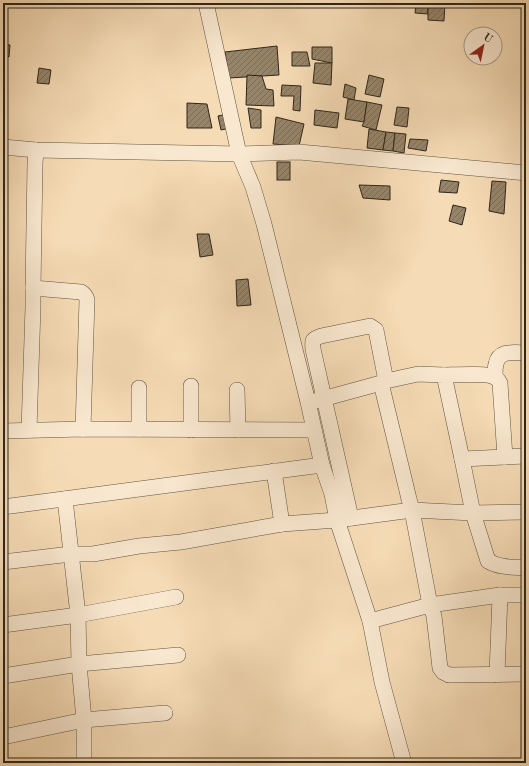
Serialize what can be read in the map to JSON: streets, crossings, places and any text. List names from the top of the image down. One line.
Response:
{"north":"top right"}
